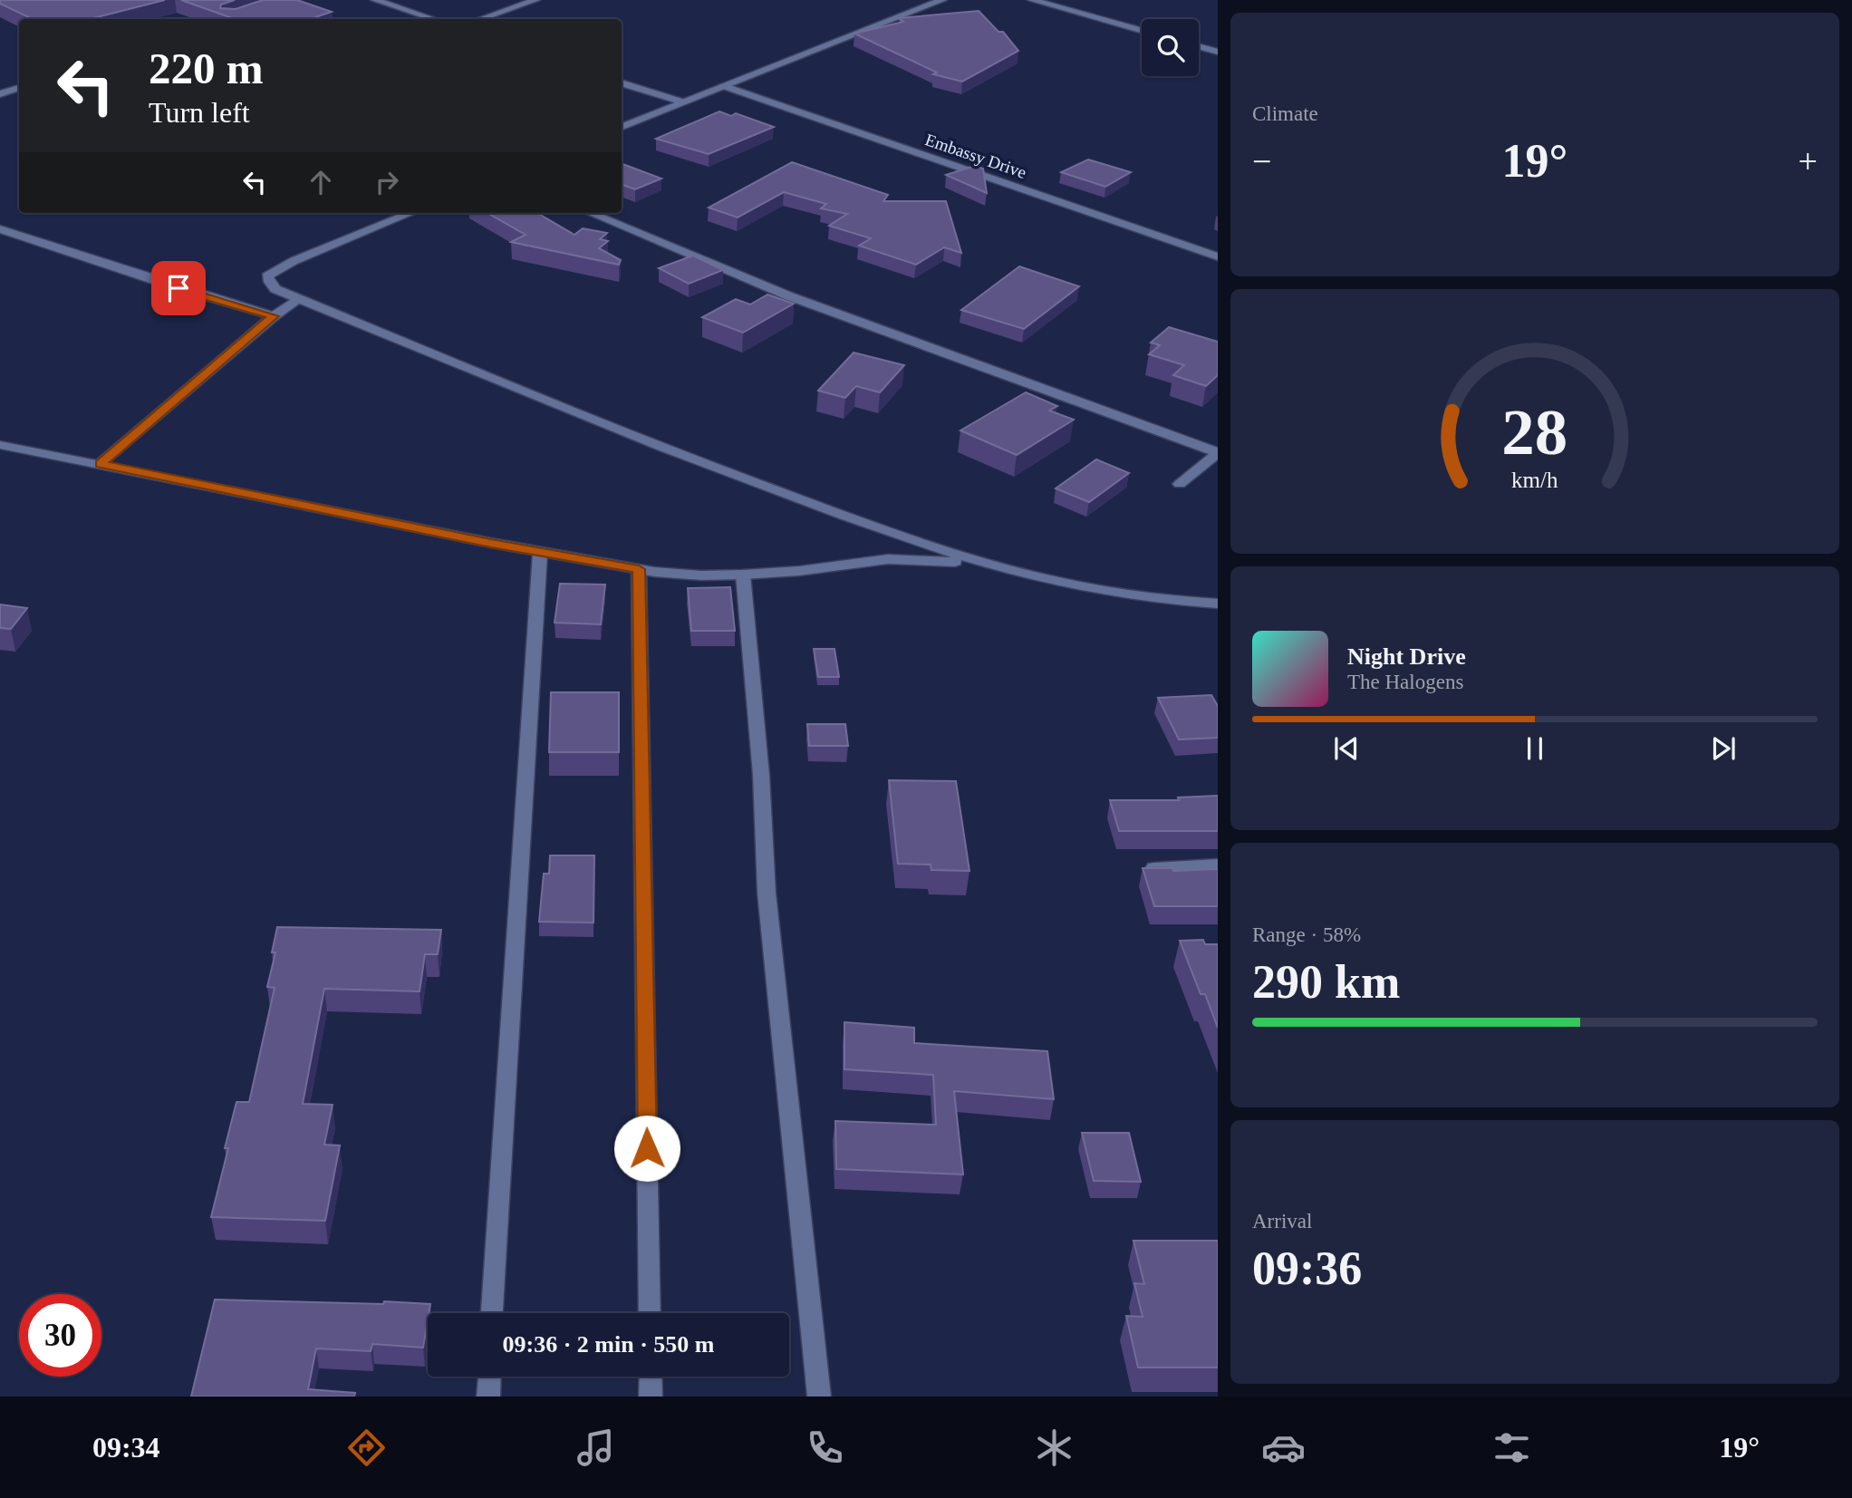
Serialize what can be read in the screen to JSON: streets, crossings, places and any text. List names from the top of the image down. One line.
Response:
{"streets":{"street":["Embassy Drive"]},"page":{"tile":["Climate",["Range · 58%","290 km"],["Arrival","09:36"]],"turn":["220 m","Turn left"],"heat":["−","19°","+"],"song":["Night Drive","The Halogens"],"limit":"30","trip":"09:36 · 2 min · 550 m","tabs":["09:34","19°"],"gauge":["28","km/h"]}}
